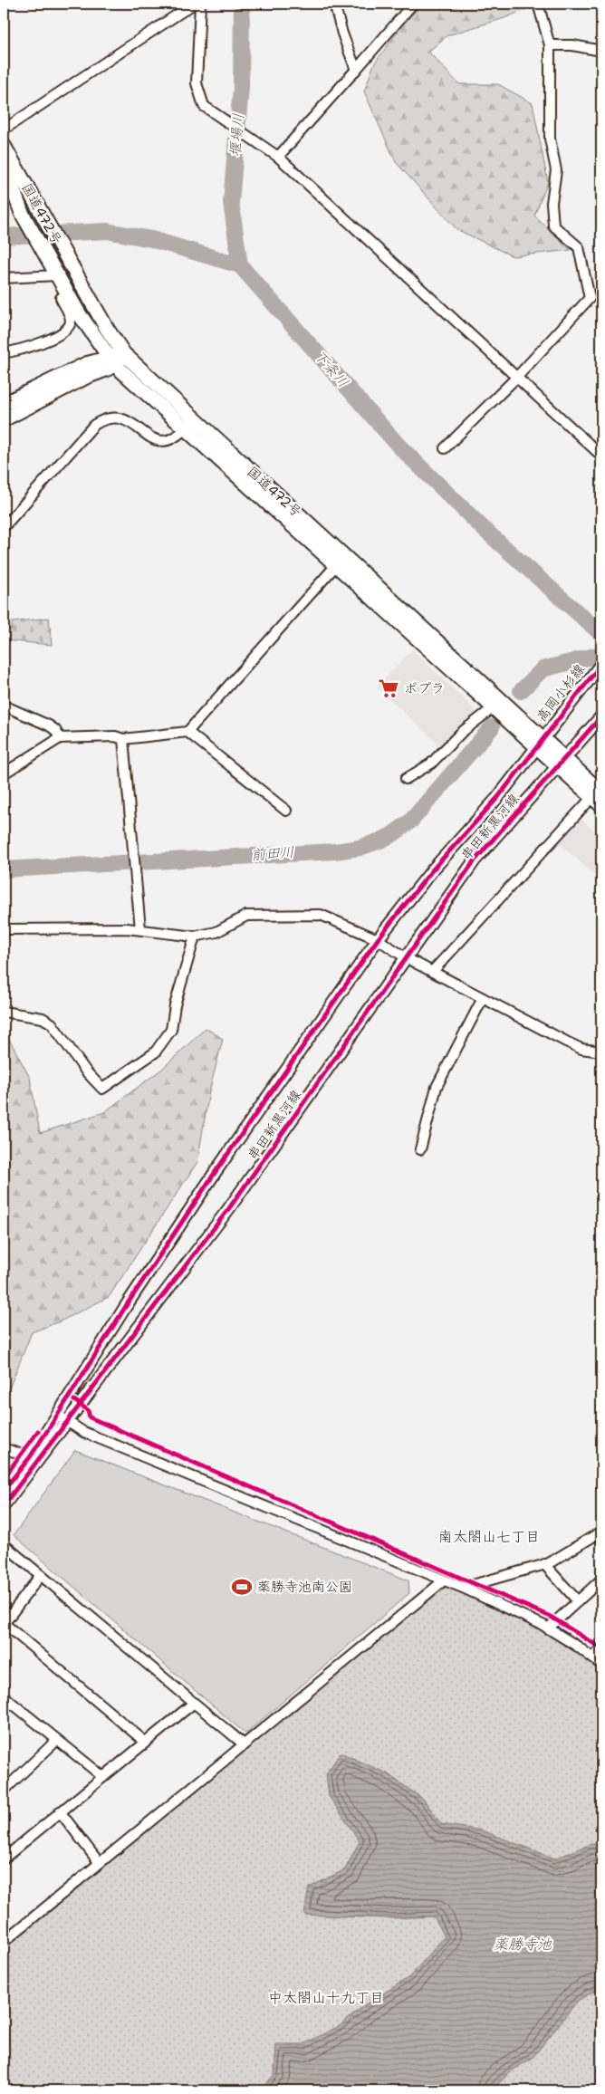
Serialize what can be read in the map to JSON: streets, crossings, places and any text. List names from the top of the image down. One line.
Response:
{"streets":{"highway":["国道472号"],"main road":["高岡小杉線","串田新黒河線"]},"crossings":[["国道472号","高岡小杉線"],["国道472号","串田新黒河線"],["高岡小杉線","串田新黒河線"]],"districts":["南太閤山七丁目","中太閤山十九丁目"],"water":["堰場川","下条川","前田川","薬勝寺池"],"places":{"supermarket":["ポプラ"],"sports":["薬勝寺池南公園"]}}
